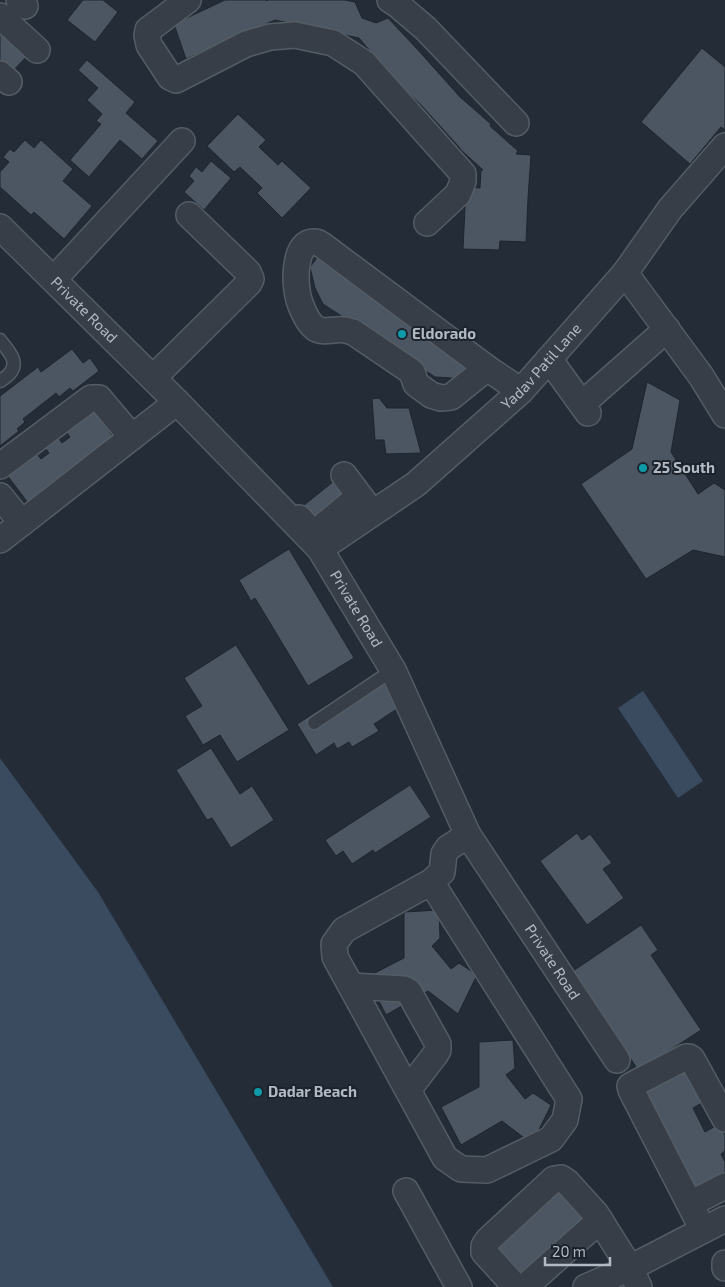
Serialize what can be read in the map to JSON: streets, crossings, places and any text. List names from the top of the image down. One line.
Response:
{"streets":{"street":["Private Road","Yadav Patil Lane"]},"crossings":[["Private Road","Yadav Patil Lane"]],"places":["Eldorado","25 South","Dadar Beach"],"scale_bar":"20 m"}
